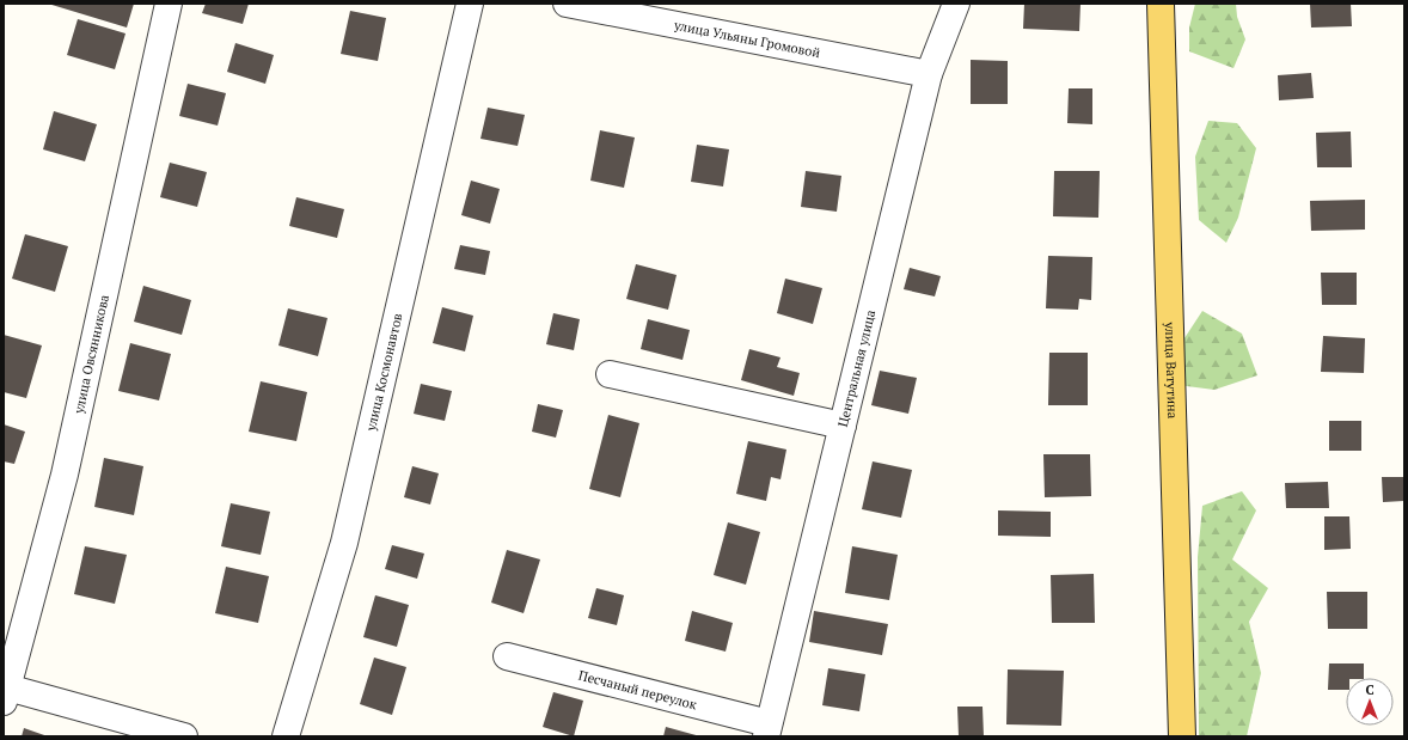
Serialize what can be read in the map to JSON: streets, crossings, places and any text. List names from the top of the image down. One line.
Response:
{"streets":{"main road":["улица Ватутина"],"street":["улица Ульяны Громовой","улица Овсянникова","Центральная улица","улица Космонавтов","Песчаный переулок"]},"crossings":[["улица Ульяны Громовой","Центральная улица"],["Центральная улица","Песчаный переулок"]],"north":"top"}
